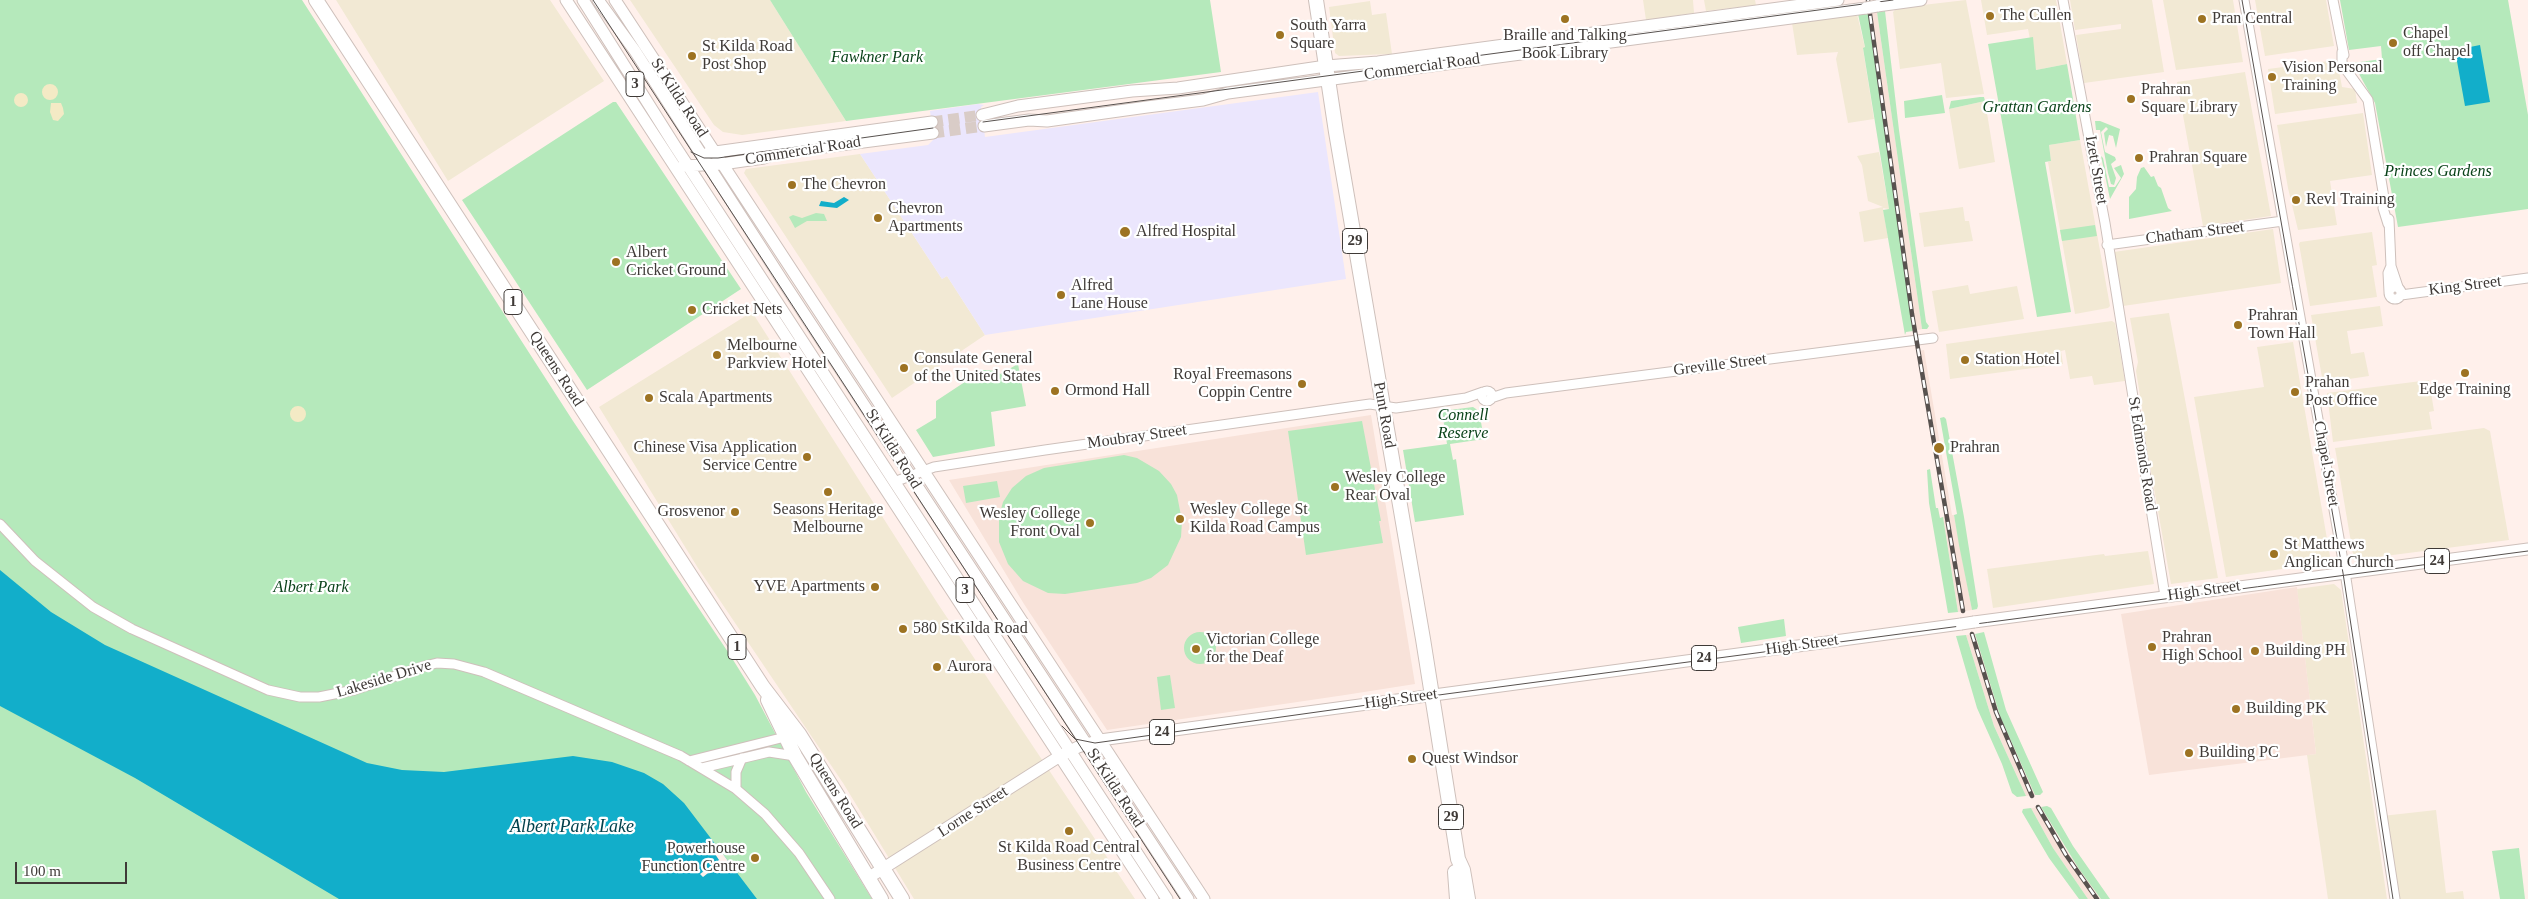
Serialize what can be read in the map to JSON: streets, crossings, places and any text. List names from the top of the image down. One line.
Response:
{"streets":{"highway":["29","1","Queens Road","Punt Road"],"main road":["Commercial Road","3","St Kilda Road","24","High Street","Lorne Street"],"street":["Izett Street","Chatham Street","King Street","Greville Street","Moubray Street","St Edmonds Road","Chapel Street","Lakeside Drive"]},"crossings":[["Commercial Road","St Kilda Road"],["Commercial Road","Punt Road"],["St Kilda Road","Moubray Street"],["St Kilda Road","High Street"],["St Kilda Road","Lorne Street"],["Izett Street","Chatham Street"],["Izett Street","St Edmonds Road"],["Chatham Street","Chapel Street"],["Greville Street","Punt Road"],["Greville Street","Moubray Street"],["Queens Road","Lorne Street"],["Punt Road","Moubray Street"],["Punt Road","High Street"],["St Edmonds Road","High Street"],["Chapel Street","High Street"],["High Street","Lorne Street"]],"water":["Albert Park Lake"],"parks":["Fawkner Park","Grattan Gardens","Princes Gardens","Connell Reserve","Albert Park"],"places":["The Cullen","Braille and Talking Book Library","Pran Central","South Yarra Square","Chapel off Chapel","St Kilda Road Post Shop","Vision Personal Training","Prahran Square Library","Prahran Square","The Chevron","Revl Training","Chevron Apartments","Alfred Hospital","Albert Cricket Ground","Alfred Lane House","Cricket Nets","Prahran Town Hall","Melbourne Parkview Hotel","Station Hotel","Consulate General of the United States","Edge Training","Royal Freemasons Coppin Centre","Ormond Hall","Prahan Post Office","Scala Apartments","Prahran","Chinese Visa Application Service Centre","Wesley College Rear Oval","Seasons Heritage Melbourne","Grosvenor","Wesley College St Kilda Road Campus","Wesley College Front Oval","St Matthews Anglican Church","YVE Apartments","580 StKilda Road","Prahran High School","Victorian College for the Deaf","Building PH","Aurora","Building PK","Building PC","Quest Windsor","St Kilda Road Central Business Centre","Powerhouse Function Centre"],"scale_bar":"100 m"}
